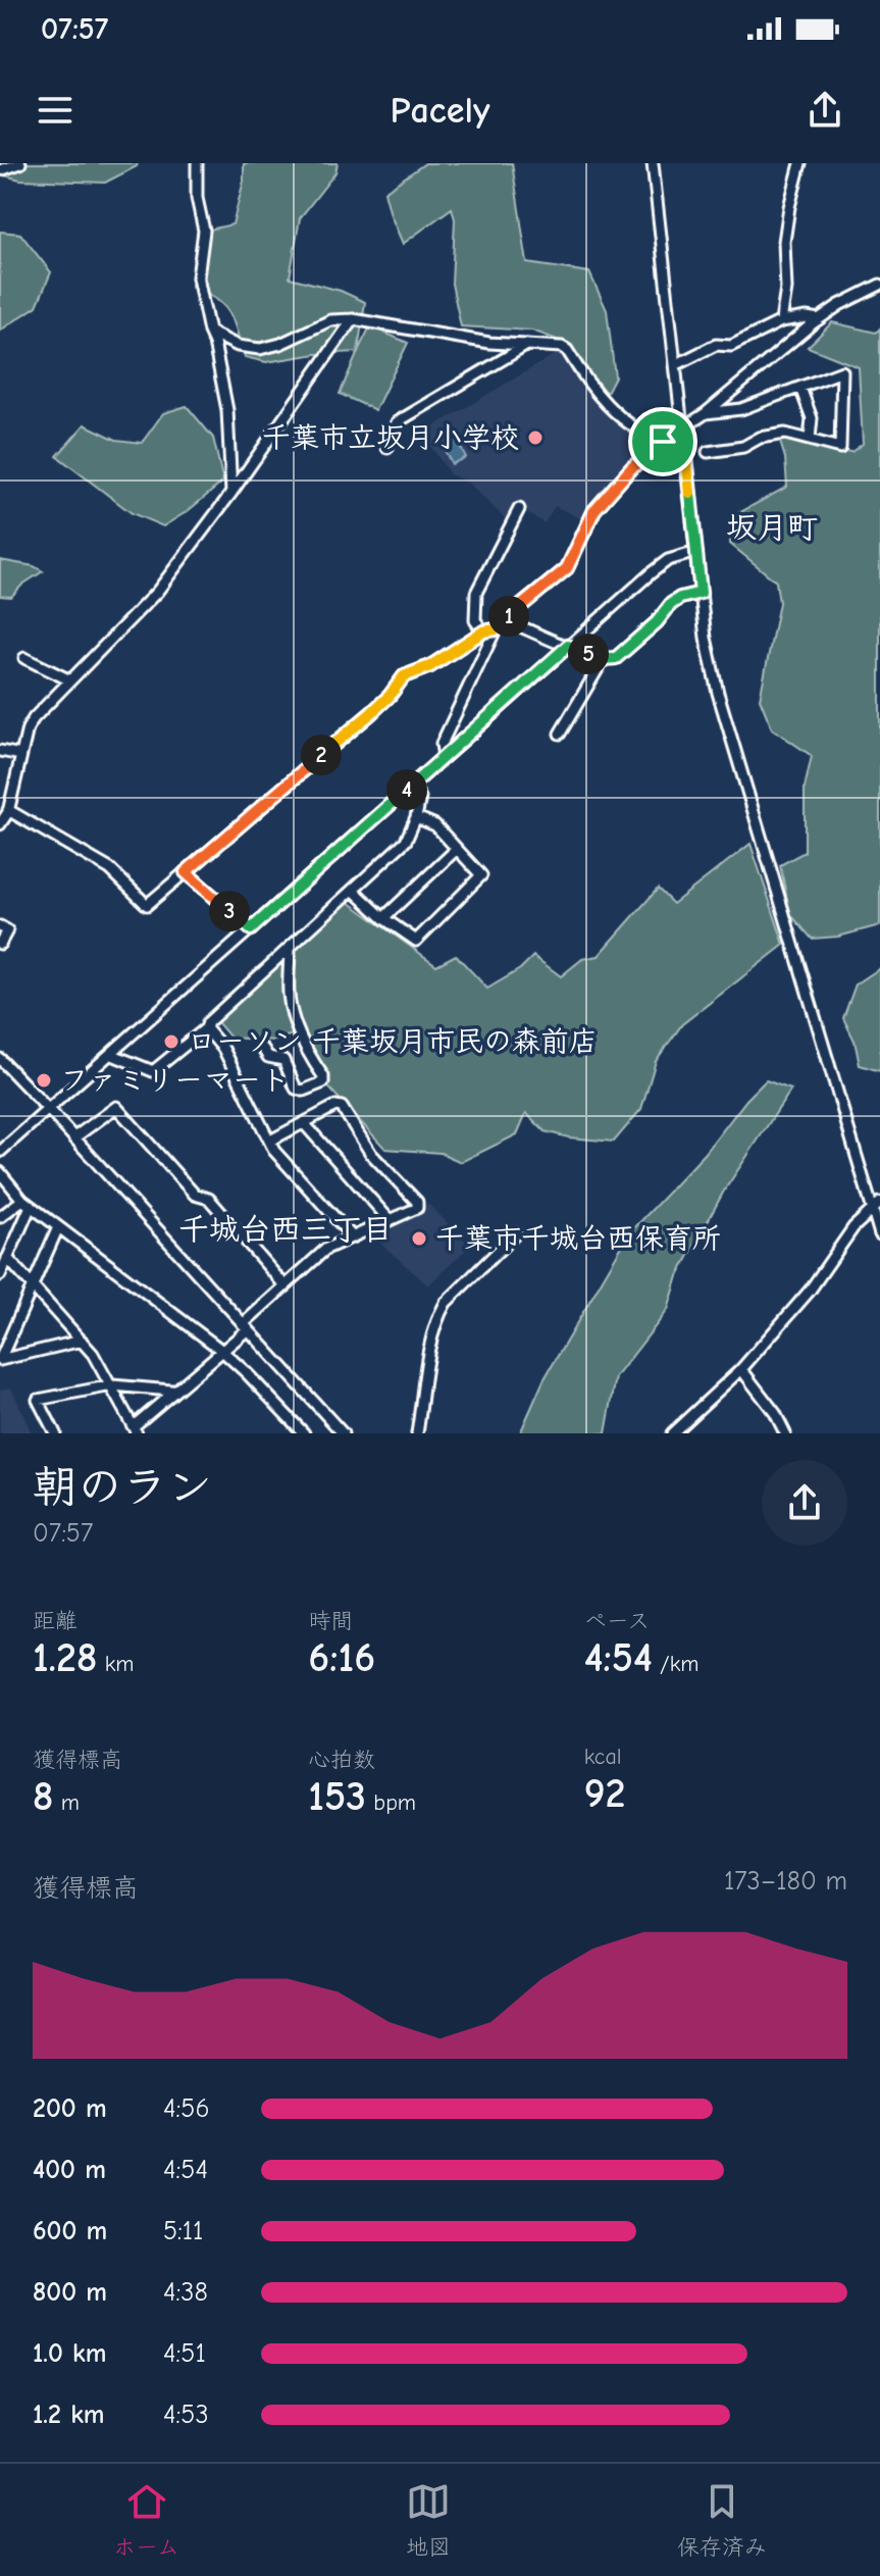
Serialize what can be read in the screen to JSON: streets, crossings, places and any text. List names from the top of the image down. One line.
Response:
{"districts":["坂月町","千城台西三丁目"],"places":["千葉市立坂月小学校","ローソン 千葉坂月市民の森前店","ファミリーマート","千葉市千城台西保育所"],"page":{"status":"07:57","header":"Pacely","pins":["1","5","2","4","3"],"heading":["朝のラン","07:57"],"stats":[["距離","1.28 km"],["時間","6:16"],["ペース","4:54 /km"],["獲得標高","8 m"],["心拍数","153 bpm"],["kcal","92"]],"chart":["獲得標高","173–180 m"],"list":[{"name":"200 m","note":"4:56"},{"name":"400 m","note":"4:54"},{"name":"600 m","note":"5:11"},{"name":"800 m","note":"4:38"},{"name":"1.0 km","note":"4:51"},{"name":"1.2 km","note":"4:53"}],"tabs":["ホーム","地図","保存済み"]}}
